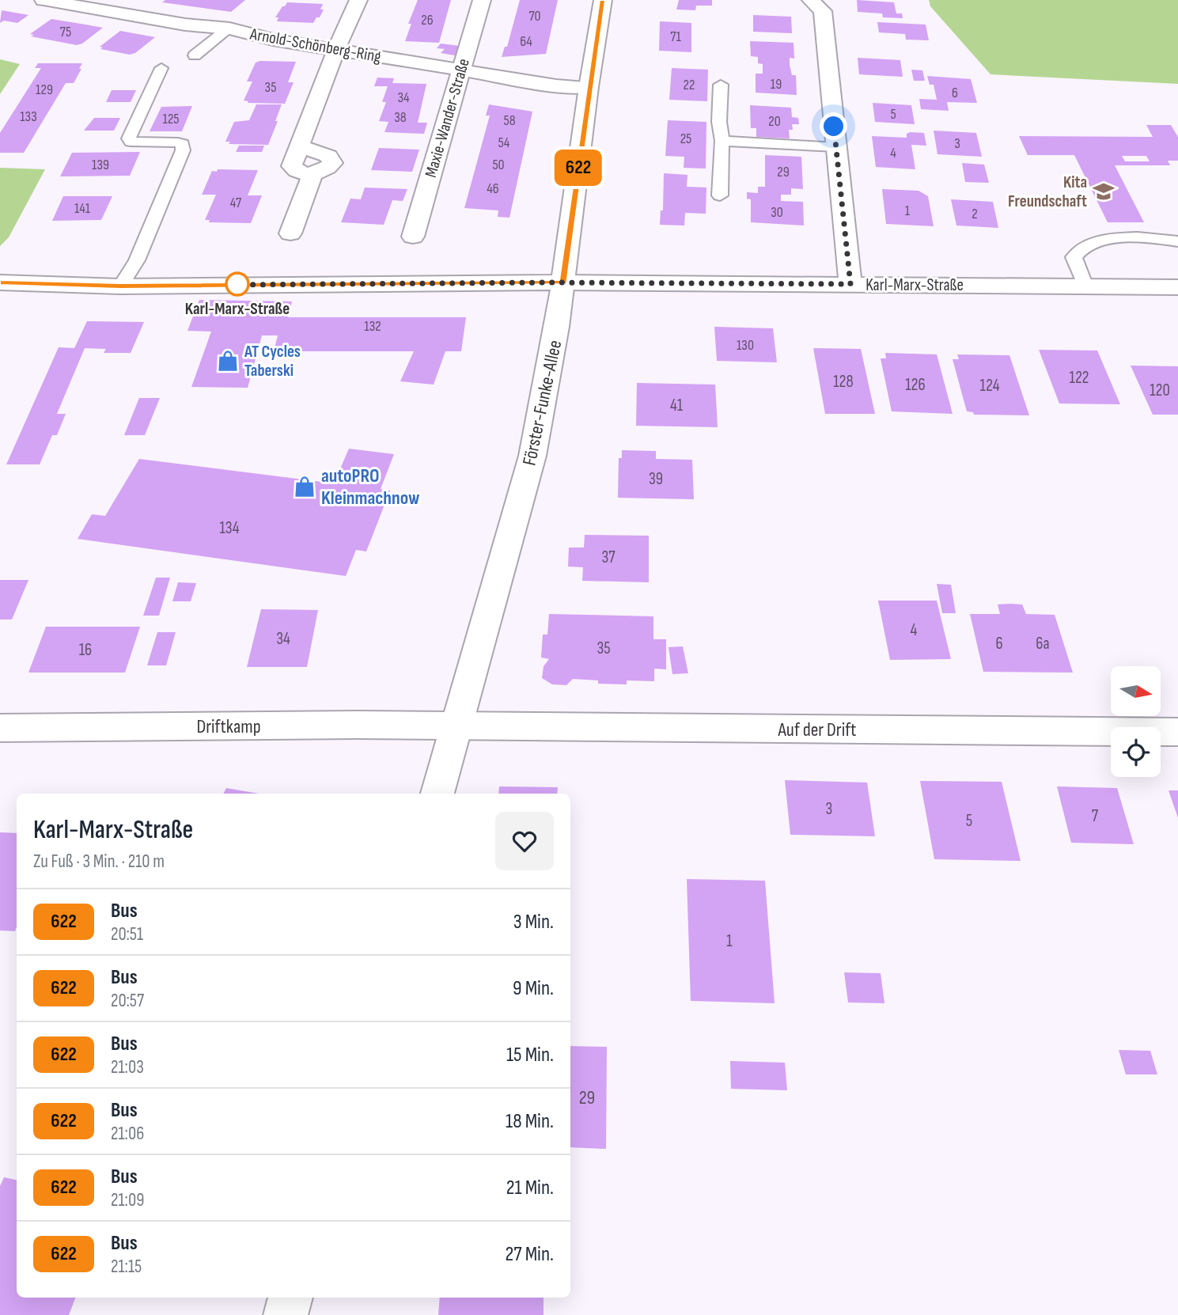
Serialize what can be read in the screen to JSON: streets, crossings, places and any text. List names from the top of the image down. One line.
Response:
{"streets":{"street":["Arnold-Schönberg-Ring","Maxie-Wander-Straße","Karl-Marx-Straße","Förster-Funke-Allee","Driftkamp","Auf der Drift"]},"crossings":[["Arnold-Schönberg-Ring","Maxie-Wander-Straße"],["Arnold-Schönberg-Ring","Förster-Funke-Allee"],["Karl-Marx-Straße","Förster-Funke-Allee"],["Förster-Funke-Allee","Driftkamp"],["Förster-Funke-Allee","Auf der Drift"],["Driftkamp","Auf der Drift"]],"places":{"school or university":["Kita Freundschaft"],"other":["Karl-Marx-Straße"],"shop":["AT Cycles Taberski","autoPRO Kleinmachnow"]},"lines":["bus line 622"],"house_numbers":["70","26","75","71","64","19","22","35","129","6","34","5","133","38","125","58","20","25","54","3","4","139","50","29","46","47","141","1","30","2","132","130","122","128","126","124","120","41","39","134","37","4","34","6","6a","35","16","3","7","5","1","29"],"north":"right","page":{"on_map":"622","heading":["Karl-Marx-Straße","Zu Fuß · 3 Min. · 210 m"],"list":[{"mark":"622","name":"Bus","note":"20:51","value":"3 Min."},{"mark":"622","name":"Bus","note":"20:57","value":"9 Min."},{"mark":"622","name":"Bus","note":"21:03","value":"15 Min."},{"mark":"622","name":"Bus","note":"21:06","value":"18 Min."},{"mark":"622","name":"Bus","note":"21:09","value":"21 Min."},{"mark":"622","name":"Bus","note":"21:15","value":"27 Min."}]}}
